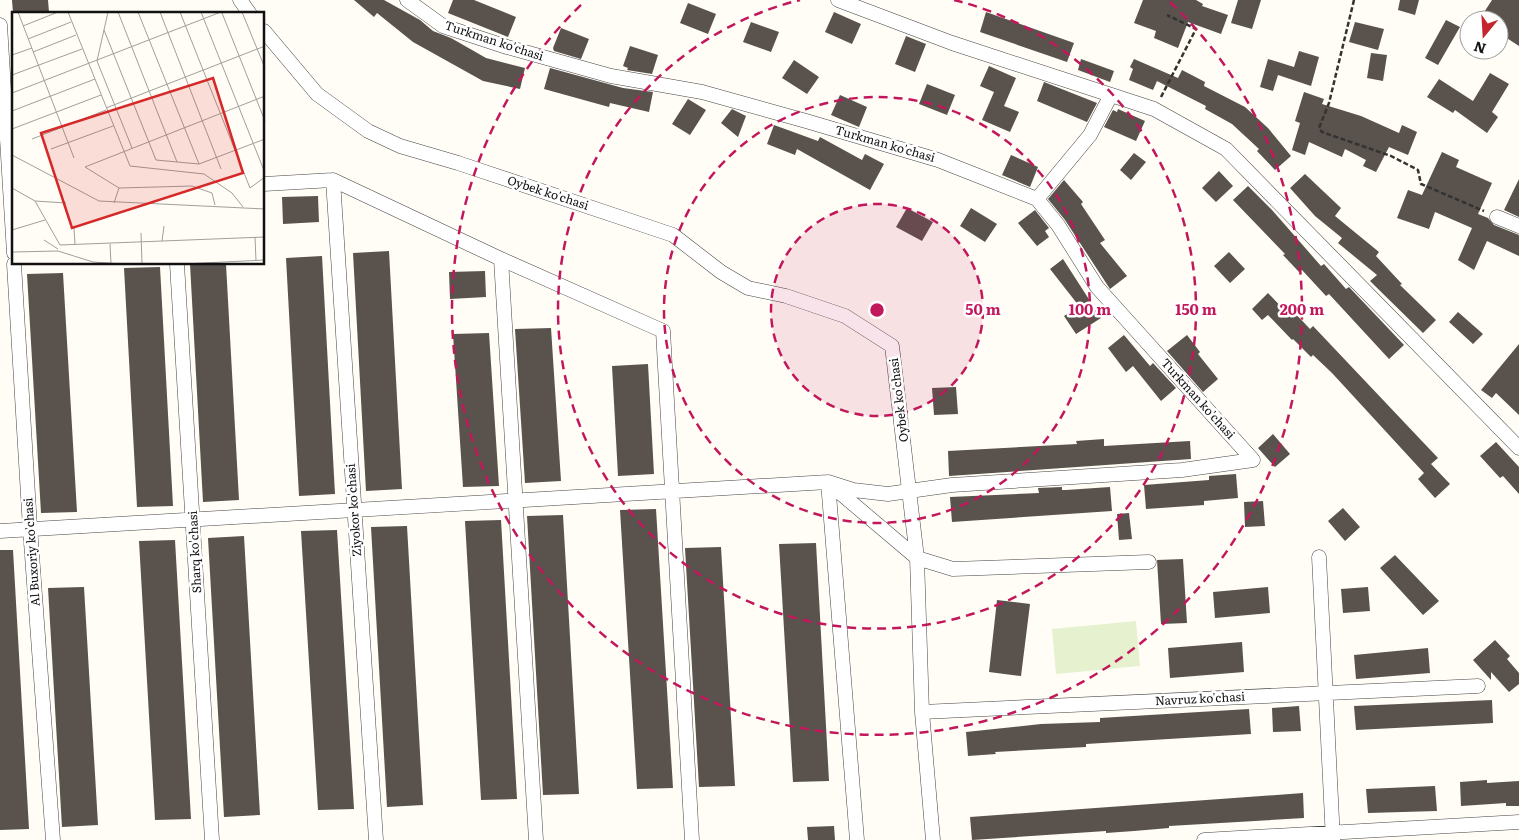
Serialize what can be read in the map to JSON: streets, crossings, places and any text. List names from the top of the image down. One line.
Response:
{"streets":{"street":["Turkman ko'chasi","Oybek ko'chasi","Ziyokor ko'chasi","Al Buxoriy ko'chasi","Sharq ko'chasi","Navruz ko'chasi"]},"crossings":[["Turkman ko'chasi","Oybek ko'chasi"],["Oybek ko'chasi","Navruz ko'chasi"]],"north":"bottom","rings":["50 m","100 m","150 m","200 m"]}
